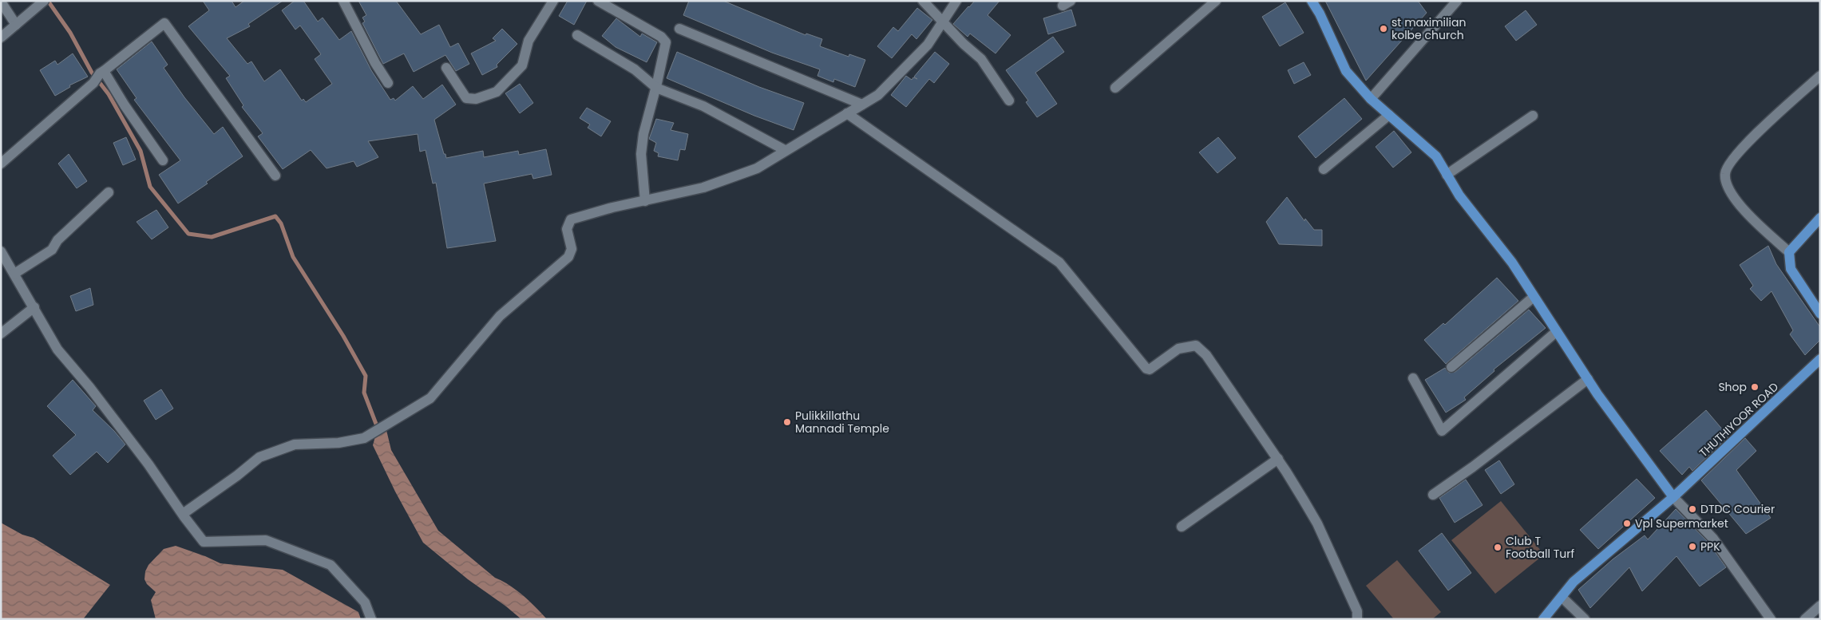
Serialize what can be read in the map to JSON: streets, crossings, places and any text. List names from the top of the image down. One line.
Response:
{"streets":{"main road":["THUTHIYOOR ROAD"]},"places":["st maximilian kolbe church","Shop","Pulikkillathu Mannadi Temple","DTDC Courier","Vpl Supermarket","PPK","Club T Football Turf"]}
